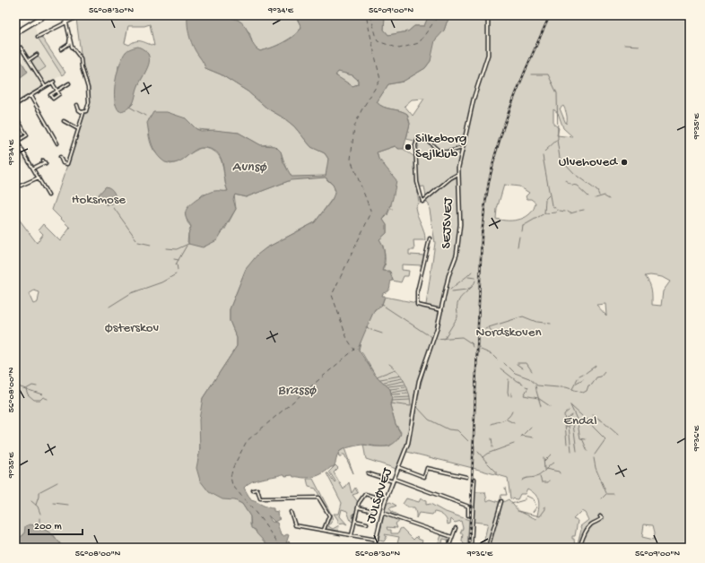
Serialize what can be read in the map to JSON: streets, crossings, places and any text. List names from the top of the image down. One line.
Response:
{"streets":{"street":["SEJSVEJ","JULSØVEJ"]},"crossings":[["SEJSVEJ","JULSØVEJ"]],"water":["Avnsø","Brassø"],"parks":["Hoksmose","Østerskov","Nordskoven","Endal"],"places":["Silkeborg Sejlklub","Ulvehoved"],"scale_bar":"200 m","coordinates":["56°08'30\"N","9°34'E","56°09'00\"N","9°35'E","56°08'00\"N","9°36'E"]}
